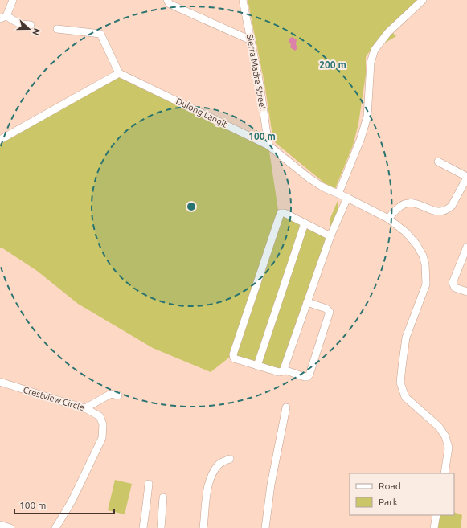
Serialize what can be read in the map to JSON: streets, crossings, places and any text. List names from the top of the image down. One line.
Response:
{"streets":{"street":["Sierra Madre Street","Dulong Langit","Crestview Circle"]},"crossings":[["Sierra Madre Street","Dulong Langit"]],"legend":["Road","Park"],"scale_bar":"100 m","north":"right","rings":["200 m","100 m"]}
